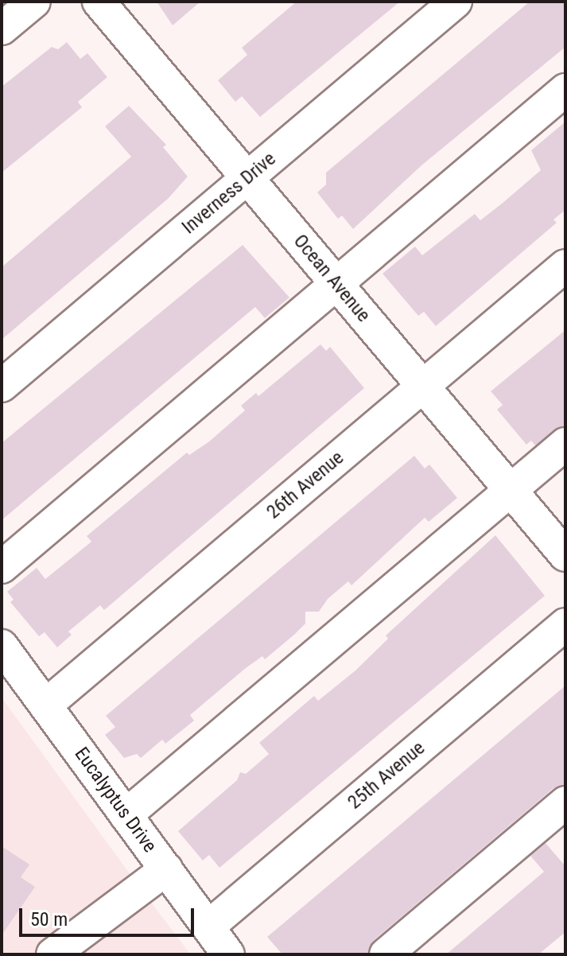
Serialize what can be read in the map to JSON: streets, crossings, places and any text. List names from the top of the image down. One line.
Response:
{"streets":{"street":["Inverness Drive","Ocean Avenue","26th Avenue","25th Avenue","Eucalyptus Drive"]},"crossings":[["Inverness Drive","Ocean Avenue"],["Ocean Avenue","26th Avenue"],["26th Avenue","Eucalyptus Drive"],["25th Avenue","Eucalyptus Drive"]],"scale_bar":"50 m"}
